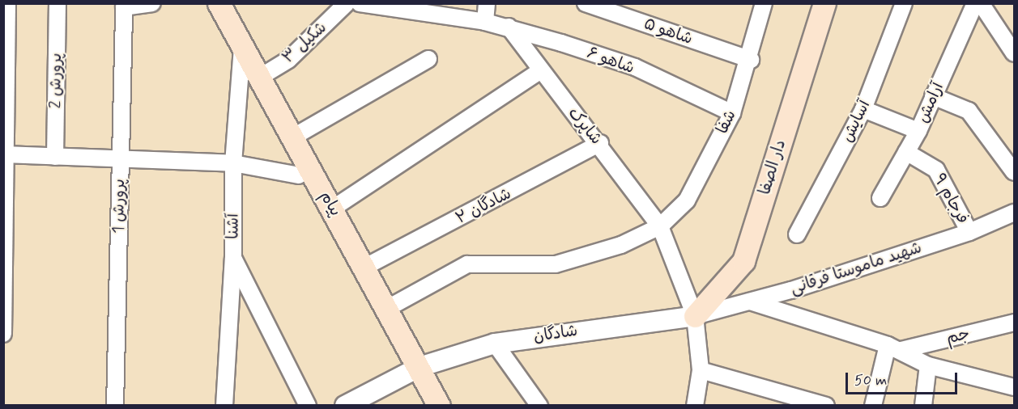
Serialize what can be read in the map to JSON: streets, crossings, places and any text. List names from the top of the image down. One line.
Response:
{"streets":{"main road":["دار الصفا","پیام"],"street":["شاهو ۵","شکیل ۳","شاهو ۶","پرورش 2","آرامش","آسایش","شفا","شاپرک","فرجام ۹","پرورش 1","شادگان ۲","آشنا","شهید ماموستا فرقانی","شادگان","جم"]},"crossings":[["شاهو ۵","شفا"],["شکیل ۳","پیام"],["شاهو ۶","شفا"],["شاهو ۶","شاپرک"],["آرامش","فرجام ۹"],["شفا","شاپرک"],["شفا","پیام"],["شاپرک","دار الصفا"],["شاپرک","شادگان ۲"],["شاپرک","شهید ماموستا فرقانی"],["شاپرک","شادگان"],["دار الصفا","شهید ماموستا فرقانی"],["دار الصفا","شادگان"],["فرجام ۹","شهید ماموستا فرقانی"],["پیام","شادگان ۲"],["پیام","آشنا"],["پیام","شادگان"],["شهید ماموستا فرقانی","شادگان"]],"scale_bar":"50 m"}
